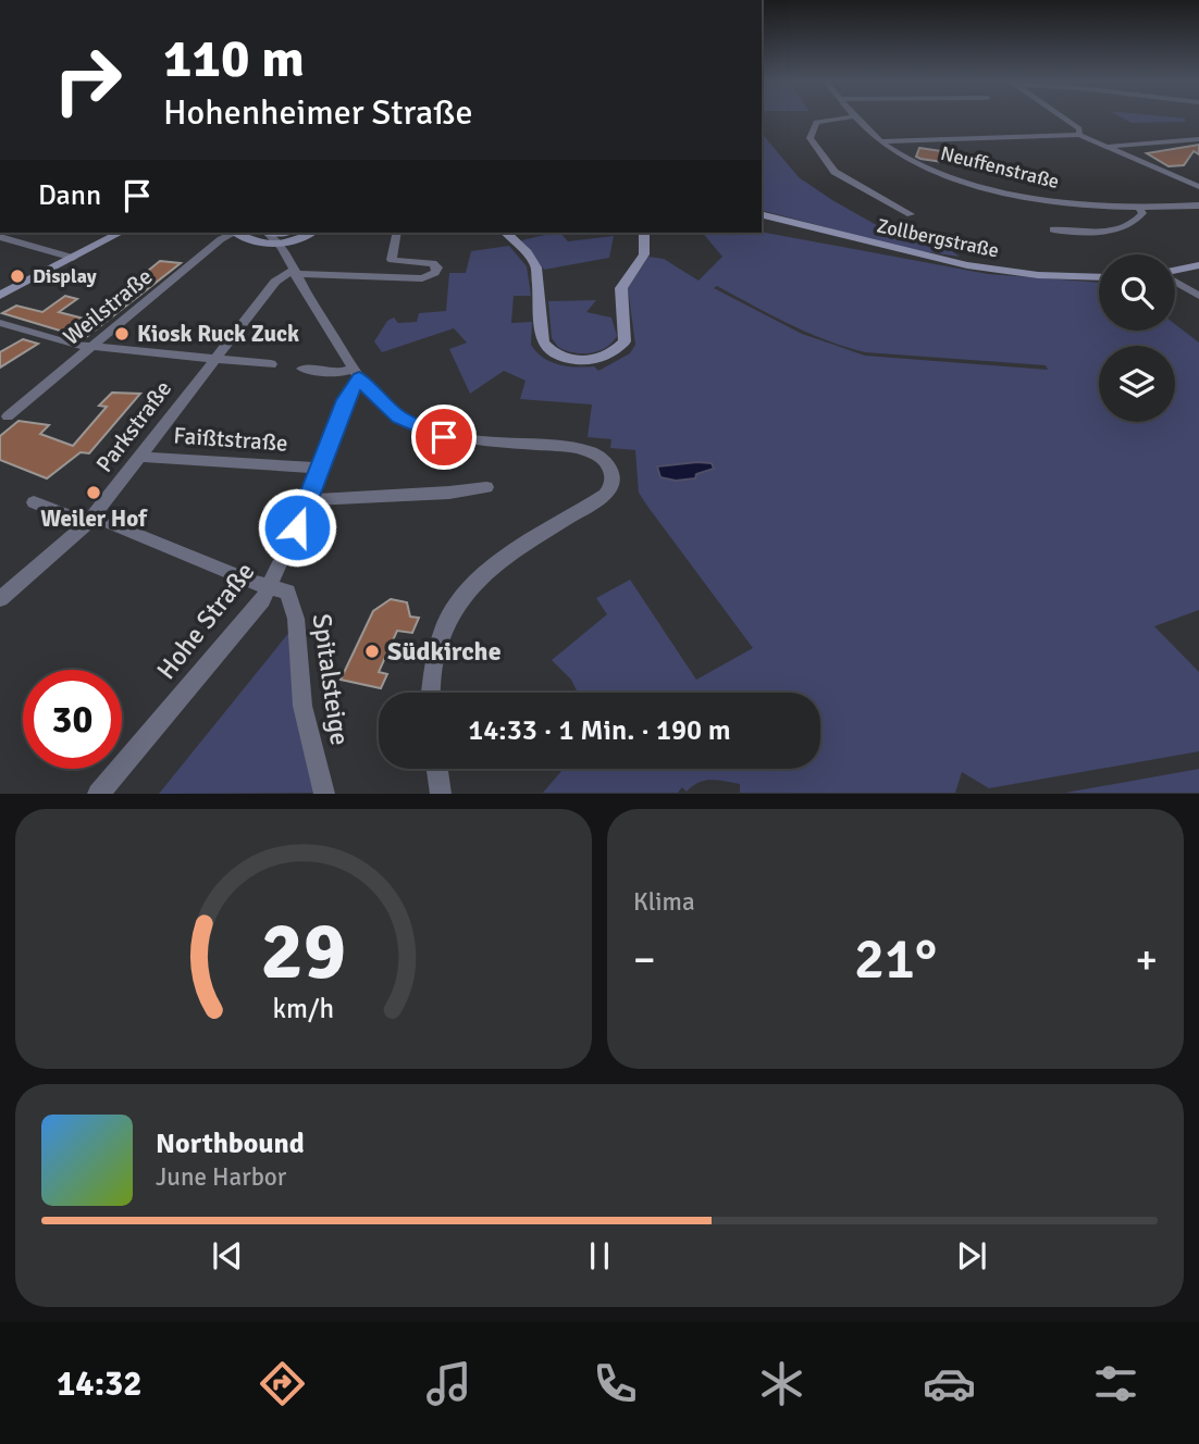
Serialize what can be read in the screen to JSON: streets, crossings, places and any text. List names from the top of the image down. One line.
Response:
{"streets":{"main road":["Zollbergstraße"],"street":["Neuffenstraße","Weilstraße","Parkstraße","Faißtstraße","Hohe Straße","Spitalsteige"]},"crossings":[["Parkstraße","Faißtstraße"],["Faißtstraße","Hohe Straße"],["Hohe Straße","Spitalsteige"]],"places":["Display","Kiosk Ruck Zuck","Weiler Hof","Südkirche"],"page":{"turn":["110 m","Hohenheimer Straße"],"then":"Dann","limit":"30","trip":"14:33 · 1 Min. · 190 m","tile":"Klima","heat":["−","21°","+"],"song":["Northbound","June Harbor"],"tabs":"14:32","gauge":["29","km/h"]}}
